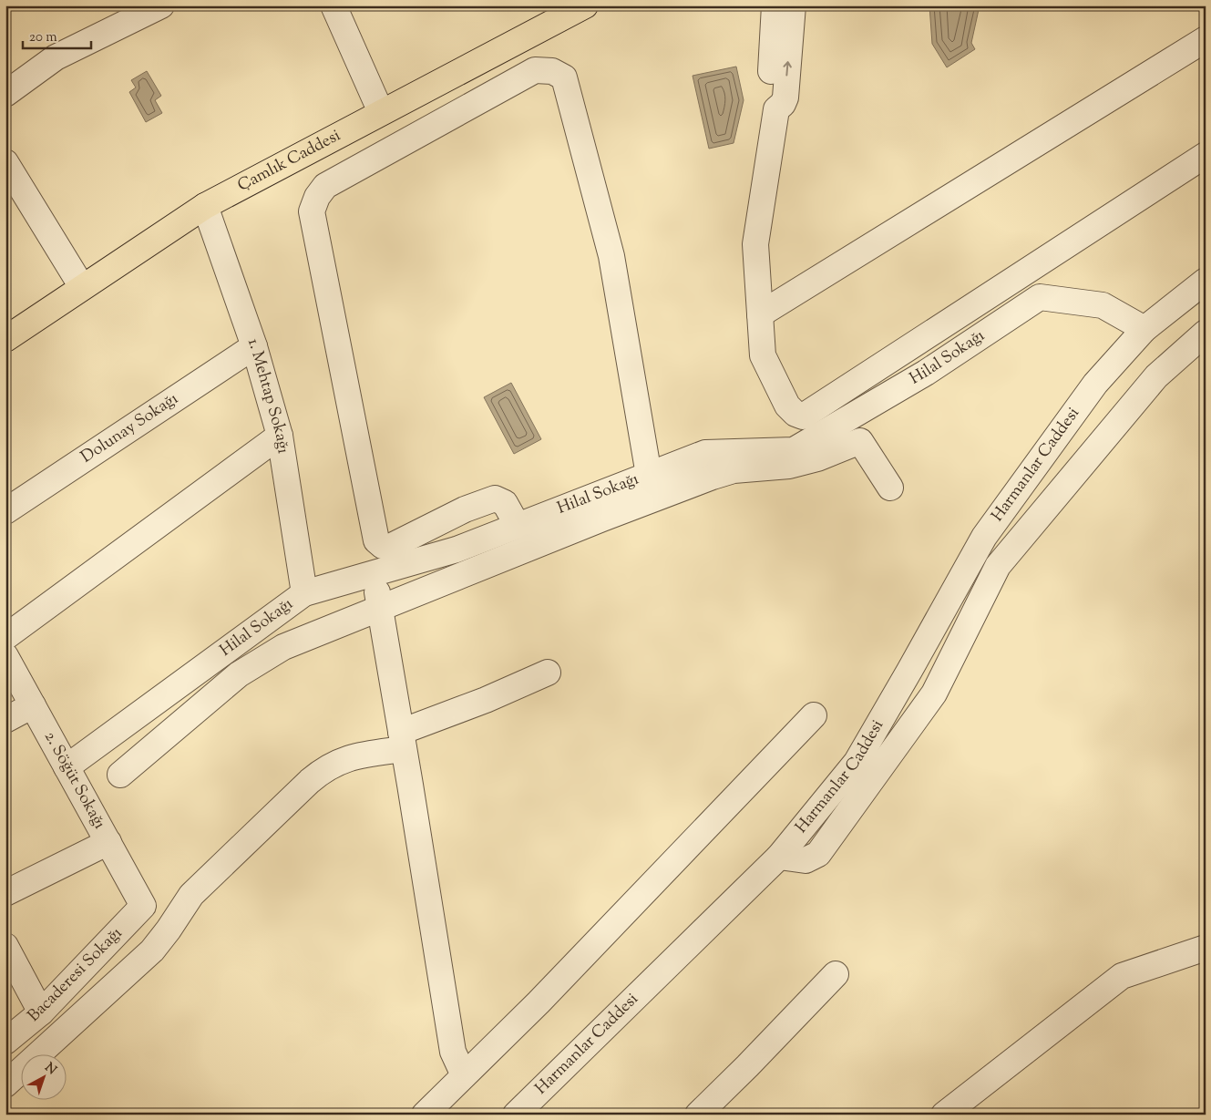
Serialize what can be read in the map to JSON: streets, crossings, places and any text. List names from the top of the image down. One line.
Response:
{"streets":{"main road":["Çamlık Caddesi"],"street":["Hilal Sokağı","1. Mehtap Sokağı","Dolunay Sokağı","Harmanlar Caddesi","2. Söğüt Sokağı","Bacaderesi Sokağı"]},"crossings":[["Çamlık Caddesi","1. Mehtap Sokağı"],["Hilal Sokağı","1. Mehtap Sokağı"],["Hilal Sokağı","Harmanlar Caddesi"],["Hilal Sokağı","2. Söğüt Sokağı"],["1. Mehtap Sokağı","Dolunay Sokağı"],["2. Söğüt Sokağı","Bacaderesi Sokağı"]],"scale_bar":"20 m","north":"top right"}
